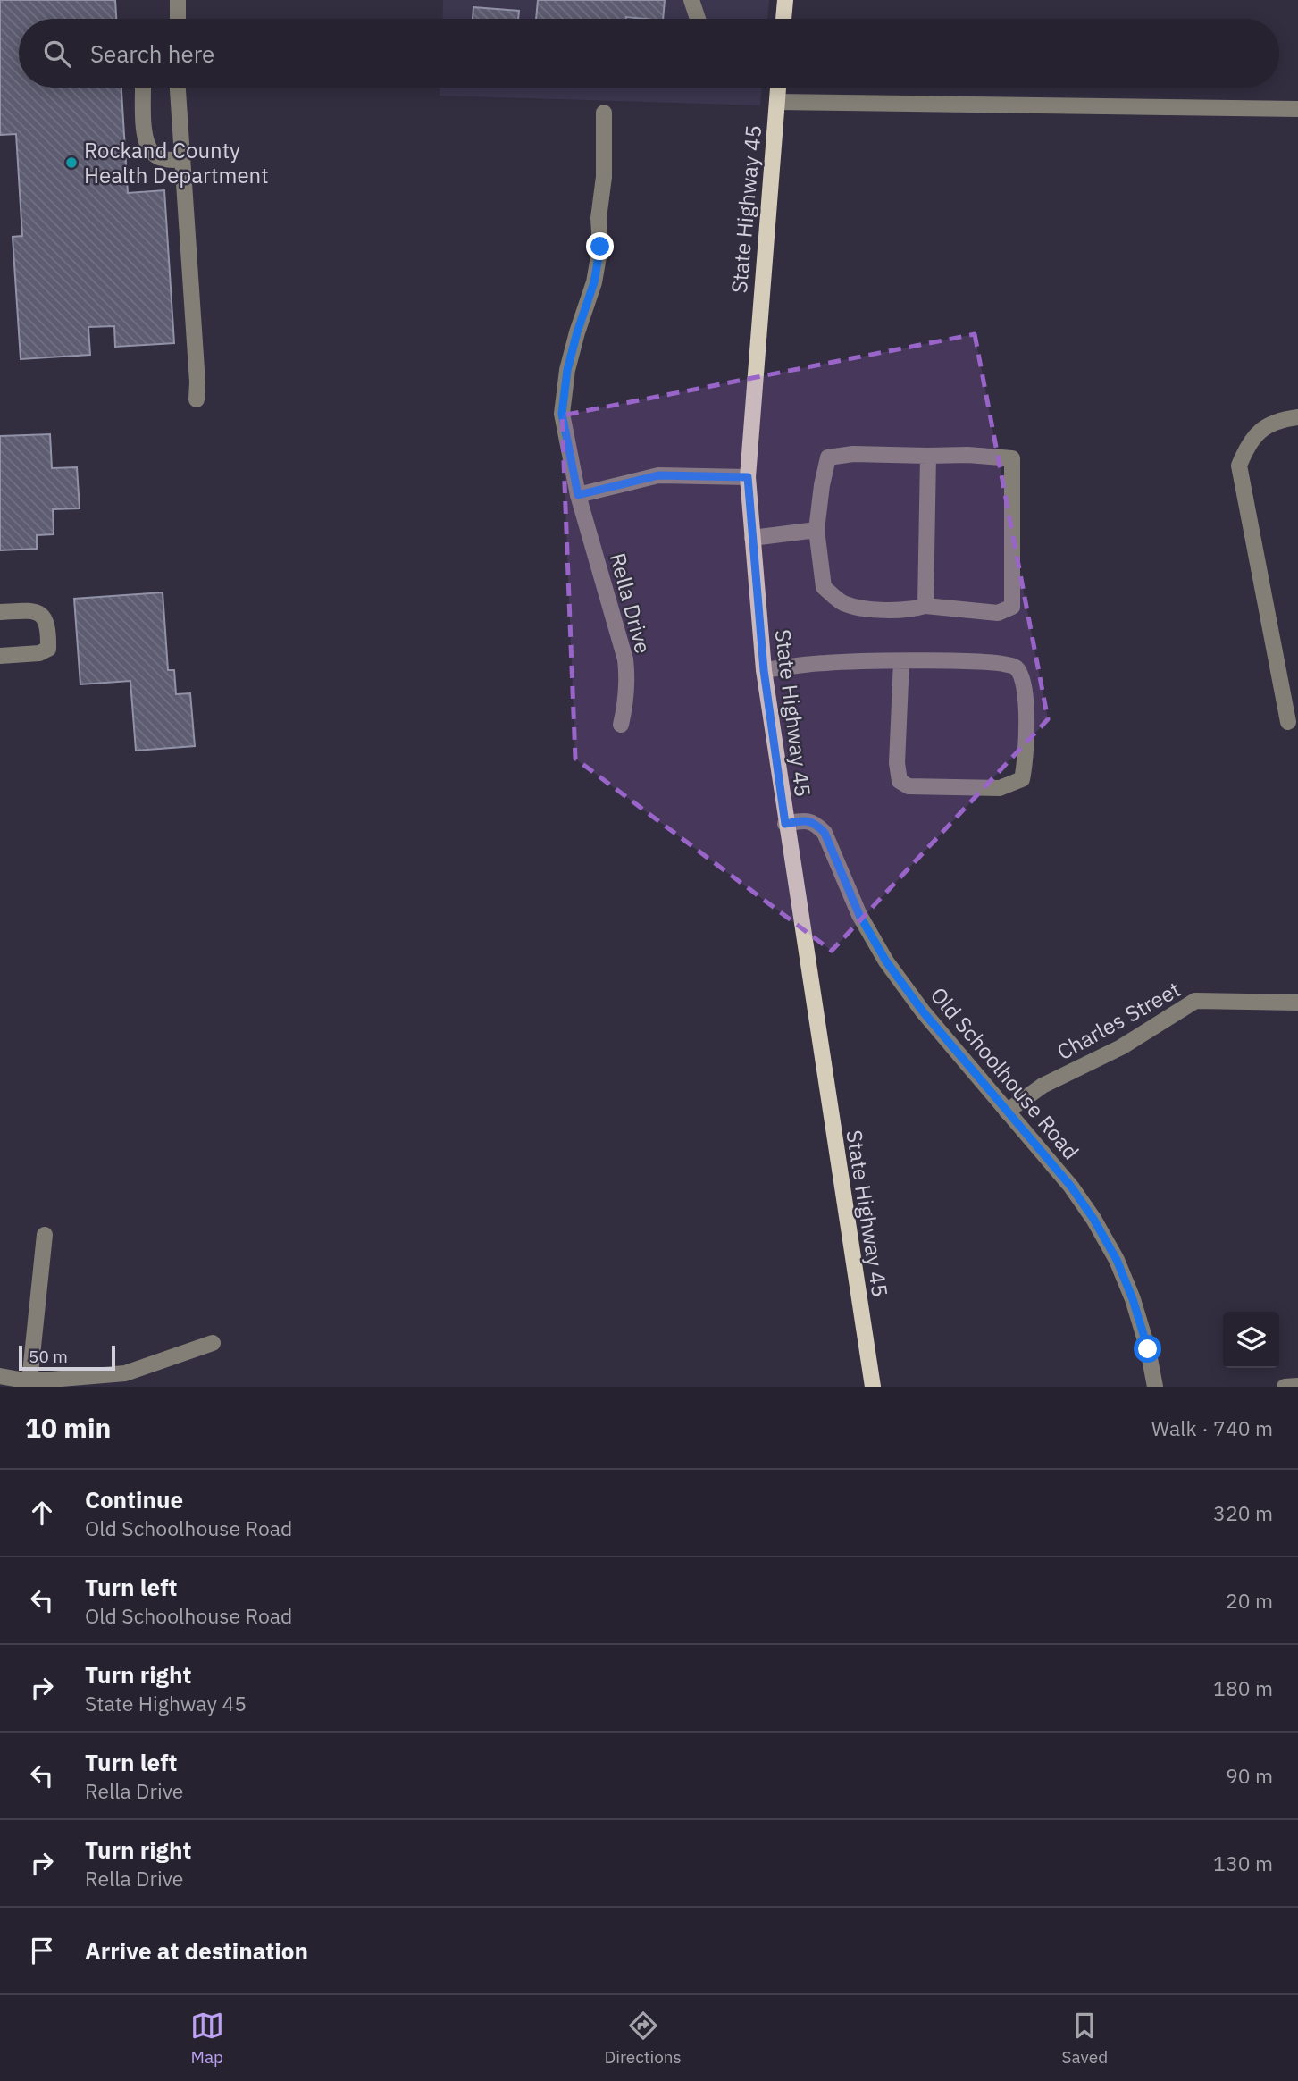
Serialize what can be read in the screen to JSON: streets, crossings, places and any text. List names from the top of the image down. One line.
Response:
{"streets":{"main road":["State Highway 45"],"street":["Rella Drive","Charles Street","Old Schoolhouse Road"]},"crossings":[["State Highway 45","Old Schoolhouse Road"],["Charles Street","Old Schoolhouse Road"]],"places":["Rockand County Health Department"],"scale_bar":"50 m","page":{"search":"Search here","scale":"50 m","heading":["10 min","Walk · 740 m"],"list":[["Continue","Old Schoolhouse Road","320 m"],["Turn left","Old Schoolhouse Road","20 m"],["Turn right","State Highway 45","180 m"],["Turn left","Rella Drive","90 m"],["Turn right","Rella Drive","130 m"],"Arrive at destination"],"nav":["Map","Directions","Saved"]}}
